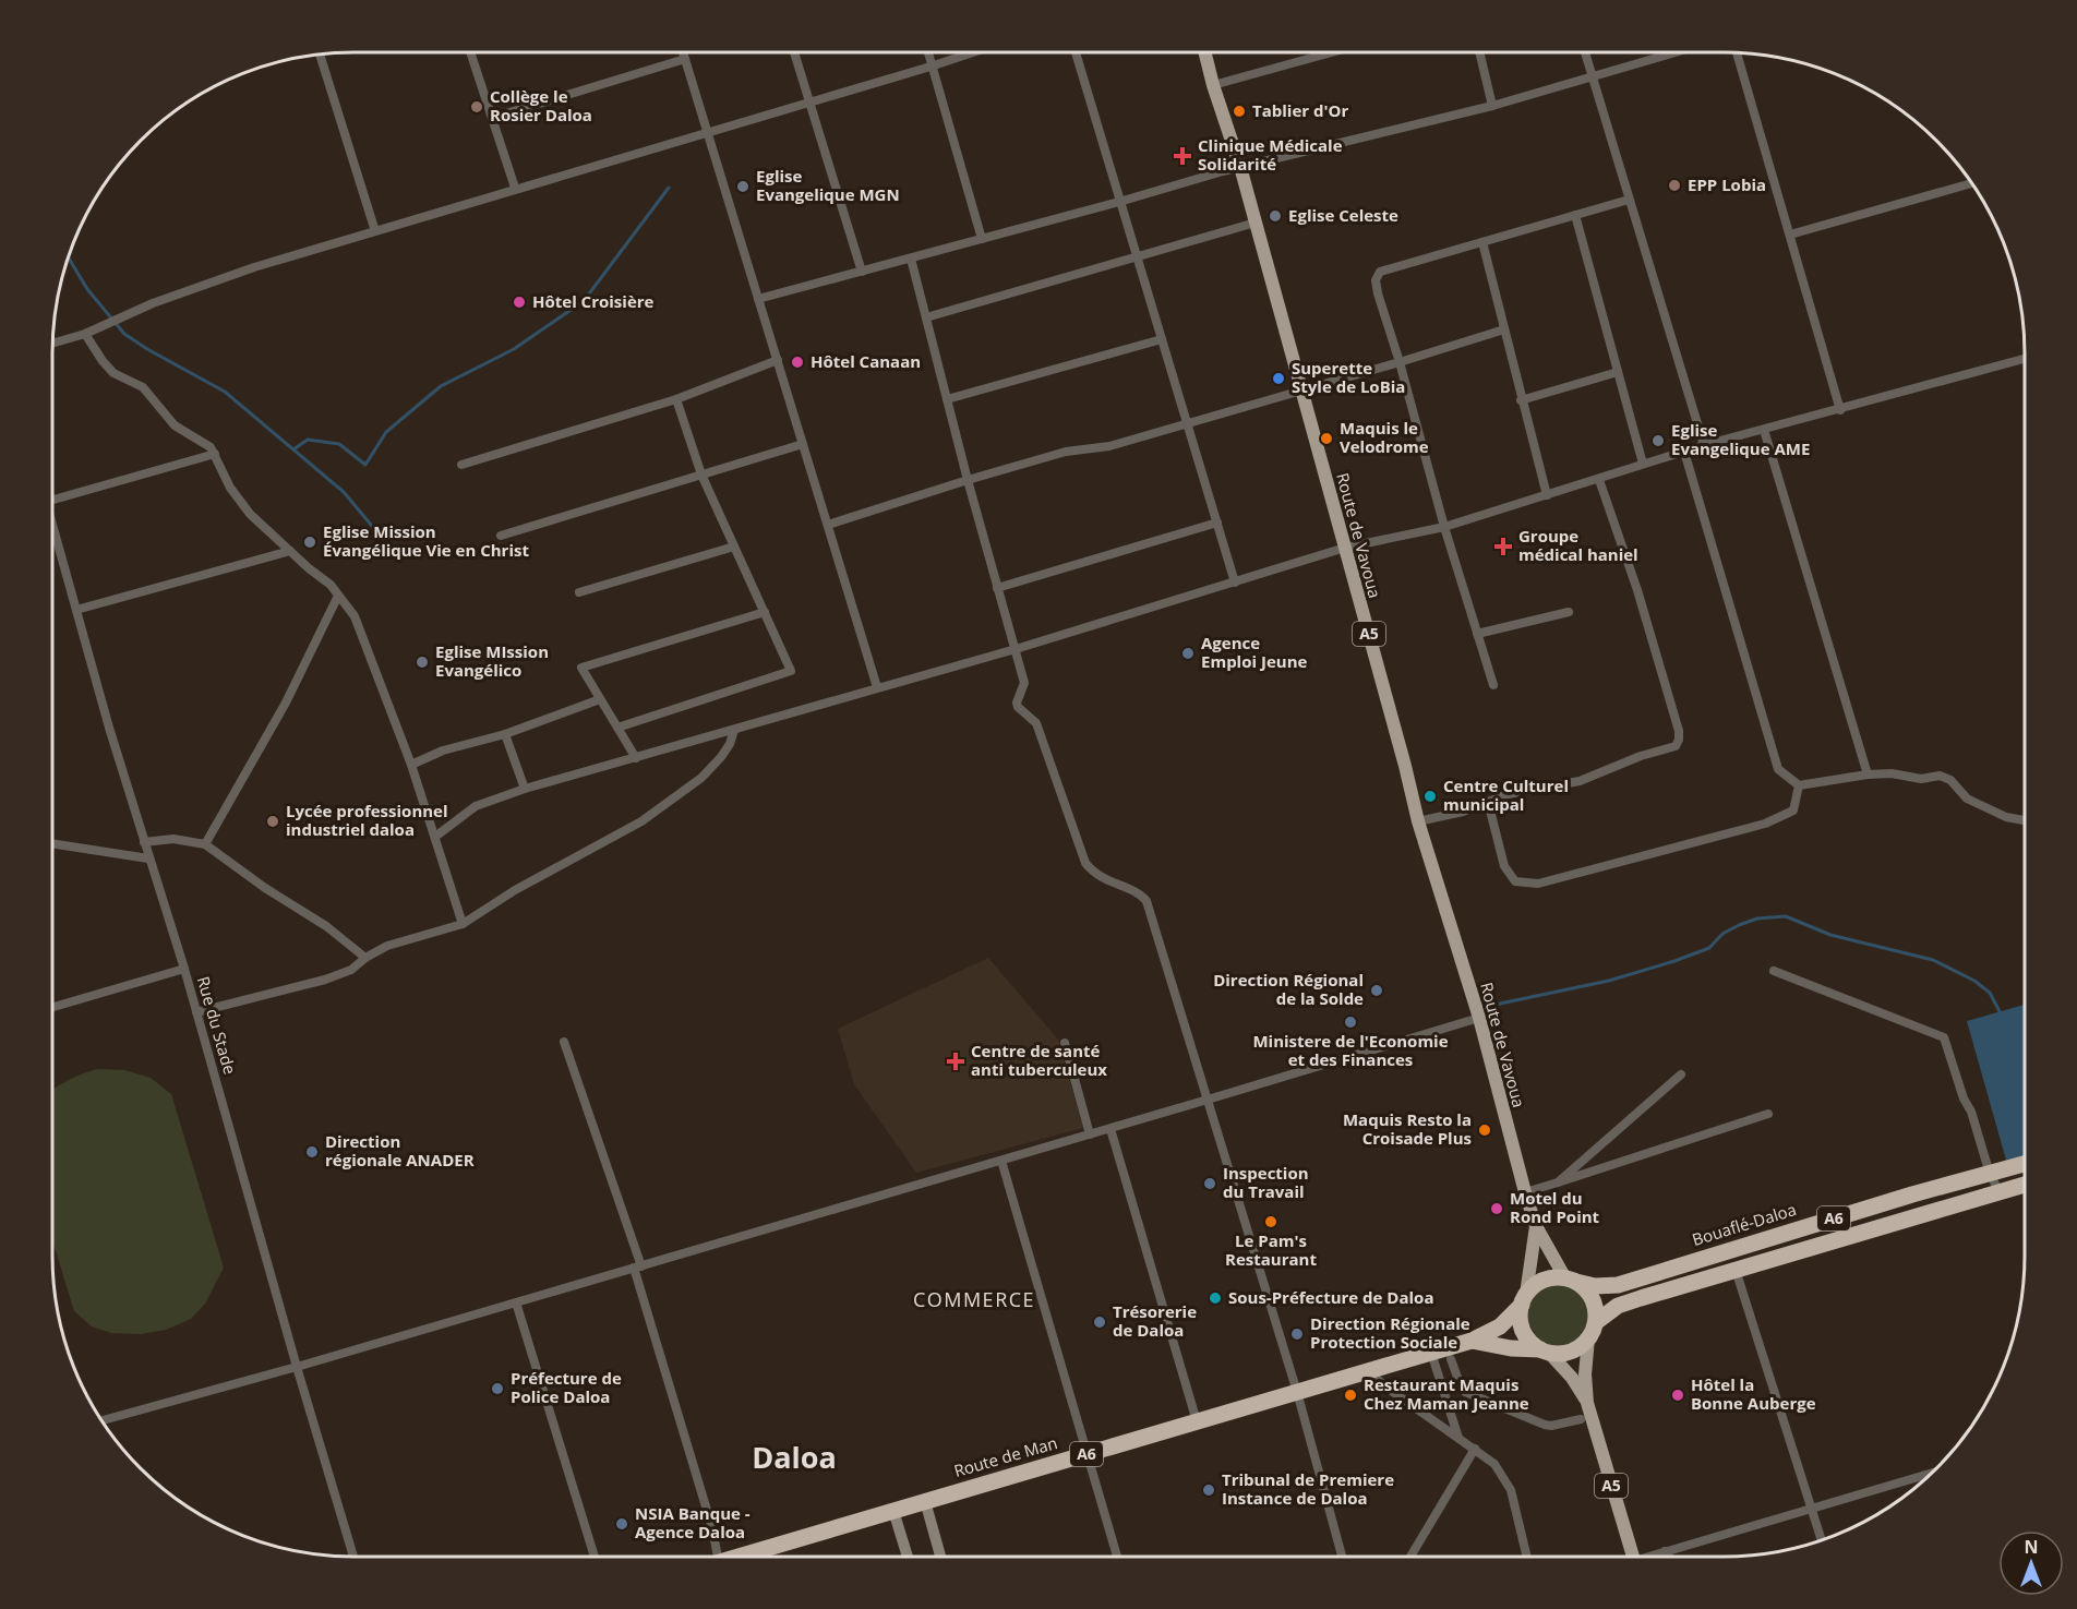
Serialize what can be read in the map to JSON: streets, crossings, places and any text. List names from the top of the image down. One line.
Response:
{"streets":{"highway":["A6","Bouaflé-Daloa","Route de Man"],"main road":["Route de Vavoua","A5"],"street":["Rue du Stade"]},"crossings":[["Route de Vavoua","A5"],["A5","A6"],["A5","Bouaflé-Daloa"],["A6","Bouaflé-Daloa"],["A6","Route de Man"]],"districts":["COMMERCE","Daloa"],"places":{"other":["Collège le Rosier Daloa","Tablier d'Or","EPP Lobia","Eglise Evangelique MGN","Eglise Celeste","Hôtel Croisière","Hôtel Canaan","Superette Style de LoBia","Maquis le Velodrome","Eglise Evangelique AME","Eglise Mission Évangélique Vie en Christ","Agence Emploi Jeune","Eglise MIssion Evangélico","Centre Culturel municipal","Lycée professionnel industriel daloa","Direction Régional de la Solde","Ministere de l'Economie et des Finances","Maquis Resto la Croisade Plus","Direction régionale ANADER","Inspection du Travail","Motel du Rond Point","Le Pam's Restaurant","Sous-Préfecture de Daloa","Trésorerie de Daloa","Direction Régionale Protection Sociale","Préfecture de Police Daloa","Restaurant Maquis Chez Maman Jeanne","Hôtel la Bonne Auberge","Tribunal de Premiere Instance de Daloa","NSIA Banque - Agence Daloa"],"health":["Clinique Médicale Solidarité","Groupe médical haniel","Centre de santé anti tuberculeux"]},"north":"top"}
